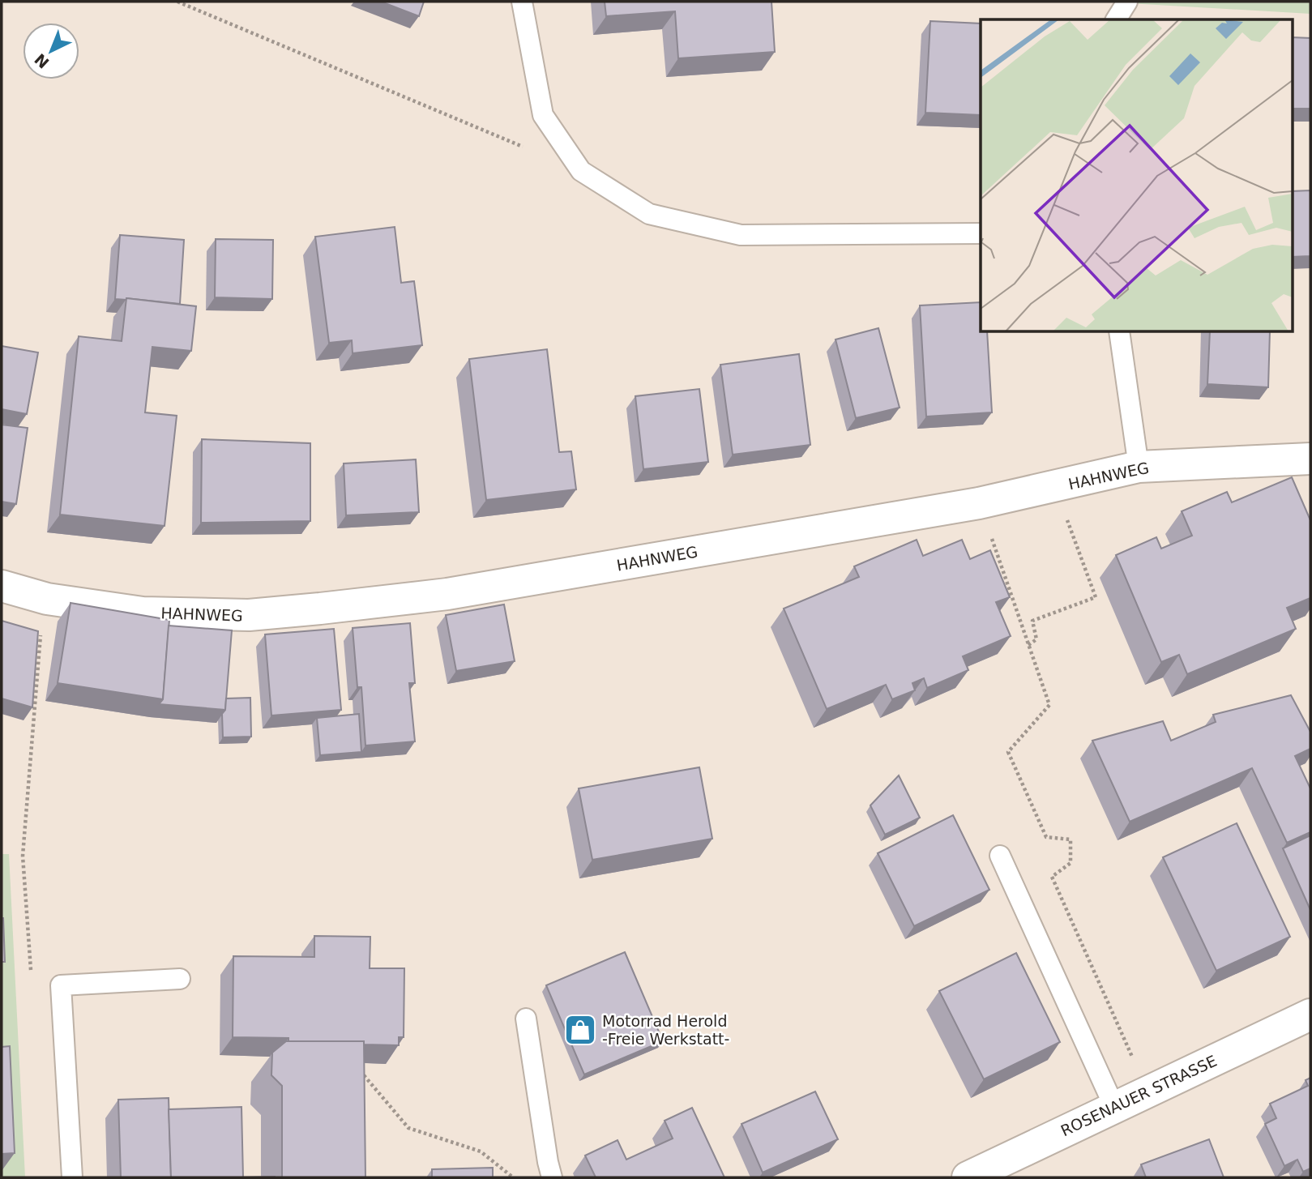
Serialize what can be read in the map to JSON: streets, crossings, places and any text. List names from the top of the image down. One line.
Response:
{"streets":{"street":["HAHNWEG","ROSENAUER STRASSE"]},"places":{"shop":["Motorrad Herold -Freie Werkstatt-"]},"north":"bottom left"}
